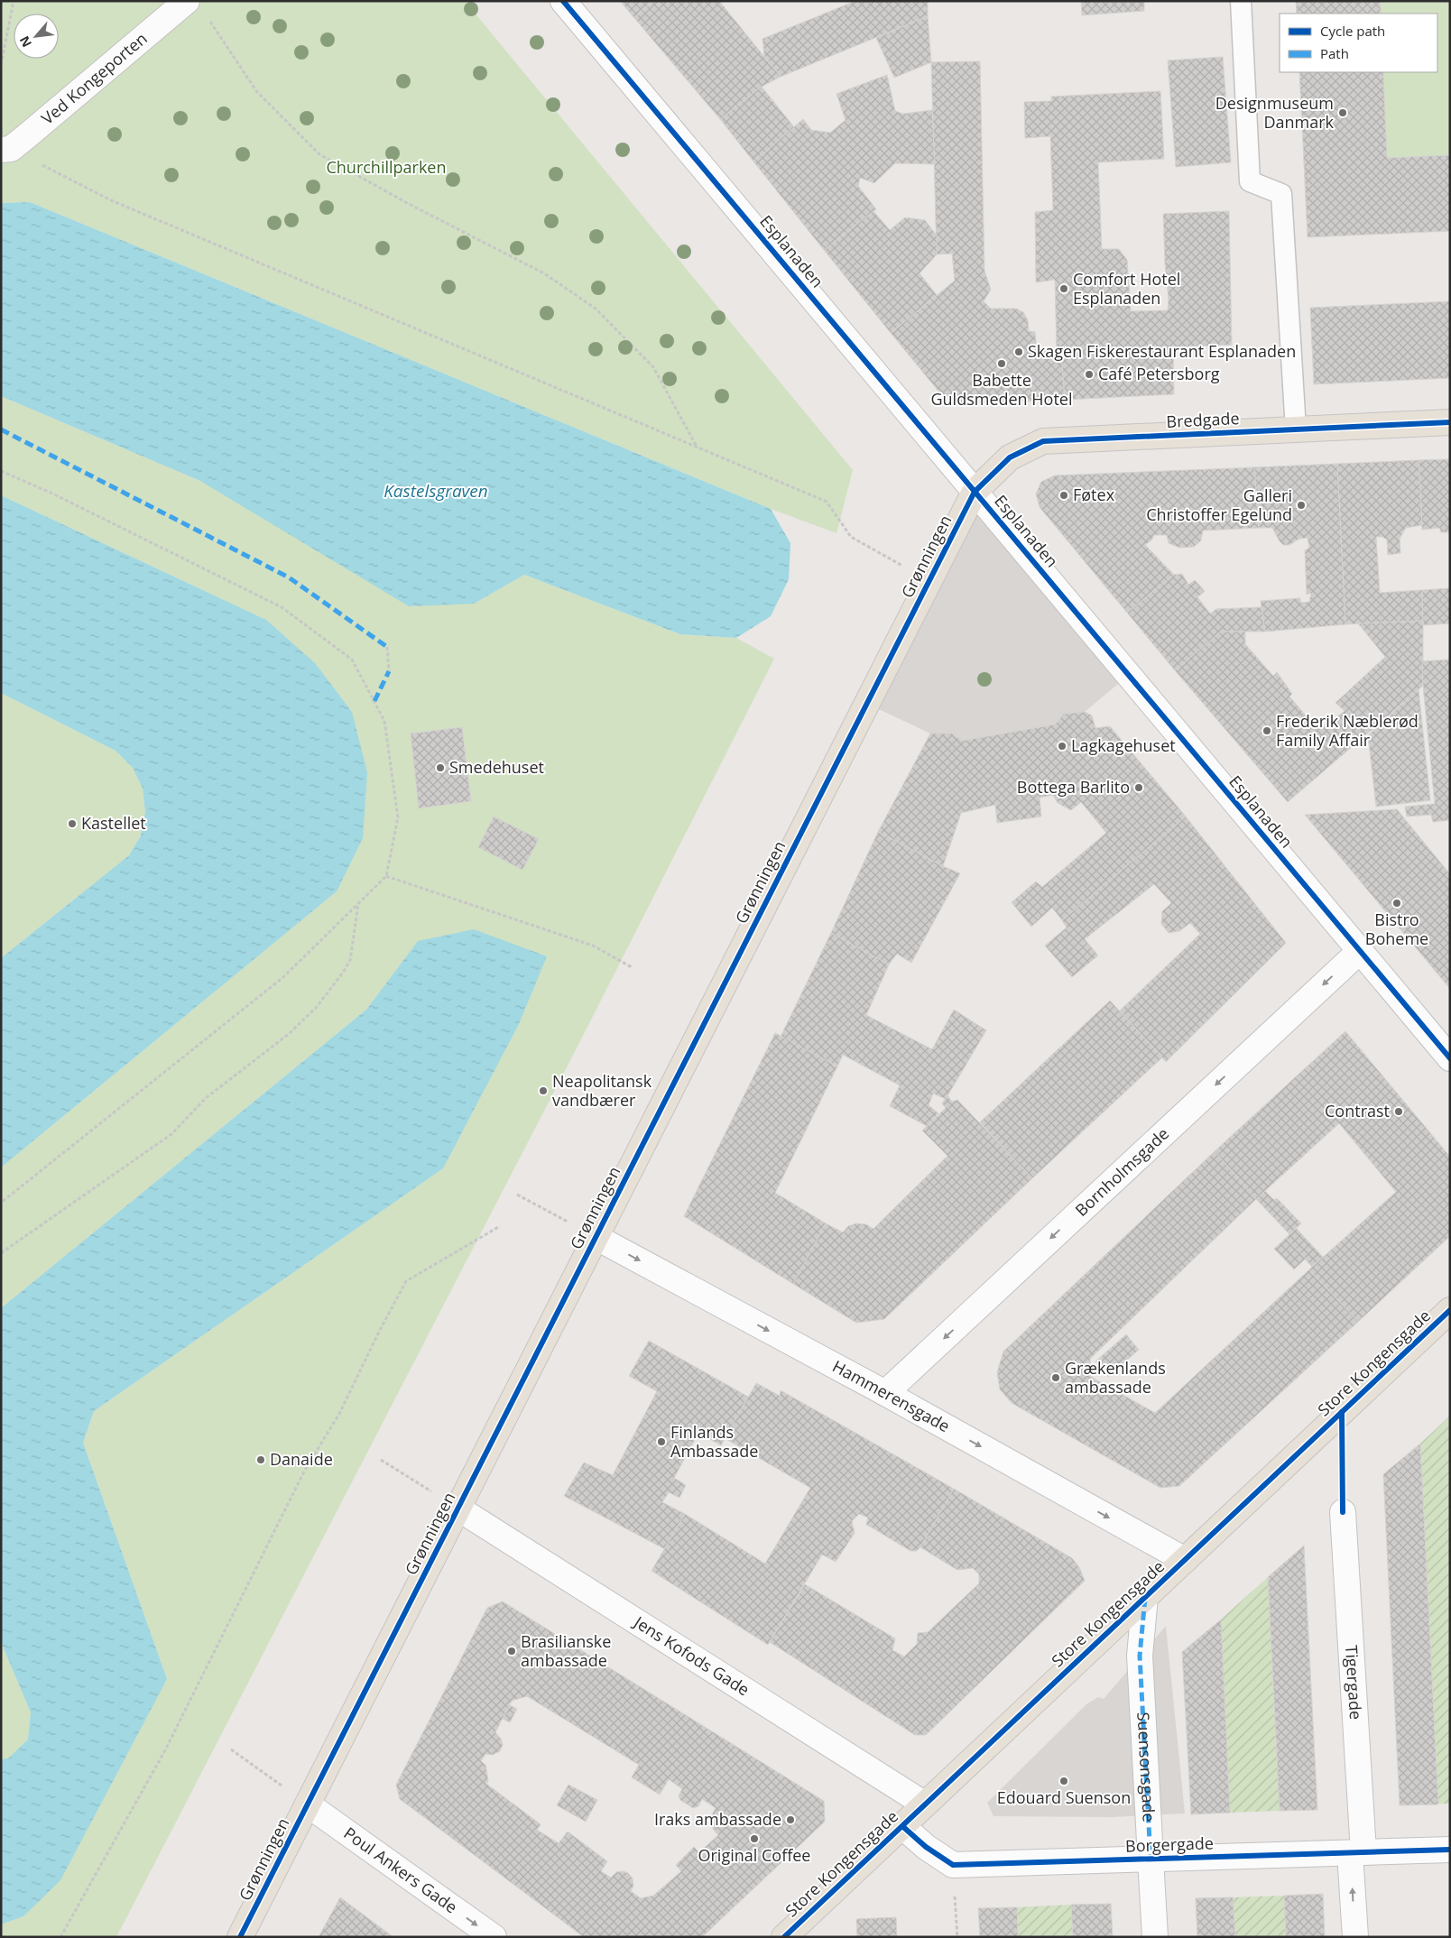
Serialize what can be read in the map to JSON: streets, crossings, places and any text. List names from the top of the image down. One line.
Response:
{"streets":{"main road":["Bredgade","Grønningen","Store Kongensgade"],"street":["Ved Kongeporten","Esplanaden","Bornholmsgade","Hammerensgade","Jens Kofods Gade","Tigergade","Suensonsgade","Borgergade","Poul Ankers Gade"]},"crossings":[["Esplanaden","Bredgade"],["Esplanaden","Grønningen"],["Esplanaden","Bornholmsgade"],["Bredgade","Grønningen"],["Grønningen","Hammerensgade"],["Grønningen","Jens Kofods Gade"],["Grønningen","Poul Ankers Gade"],["Bornholmsgade","Hammerensgade"],["Store Kongensgade","Hammerensgade"],["Store Kongensgade","Jens Kofods Gade"],["Store Kongensgade","Suensonsgade"],["Tigergade","Borgergade"],["Suensonsgade","Borgergade"]],"one_way":["Bornholmsgade","Hammerensgade","Poul Ankers Gade"],"water":["Kastelsgraven"],"parks":["Churchillparken"],"places":["Designmuseum Danmark","Comfort Hotel Esplanaden","Skagen Fiskerestaurant Esplanaden","Babette Guldsmeden Hotel","Café Petersborg","Føtex","Galleri Christoffer Egelund","Frederik Næblerød Family Affair","Lagkagehuset","Smedehuset","Bottega Barlito","Kastellet","Bistro Boheme","Neapolitansk vandbærer","Contrast","Grækenlands ambassade","Finlands Ambassade","Danaide","Brasilianske ambassade","Edouard Suenson","Iraks ambassade","Original Coffee"],"legend":["Cycle path","Path"],"north":"bottom left"}
